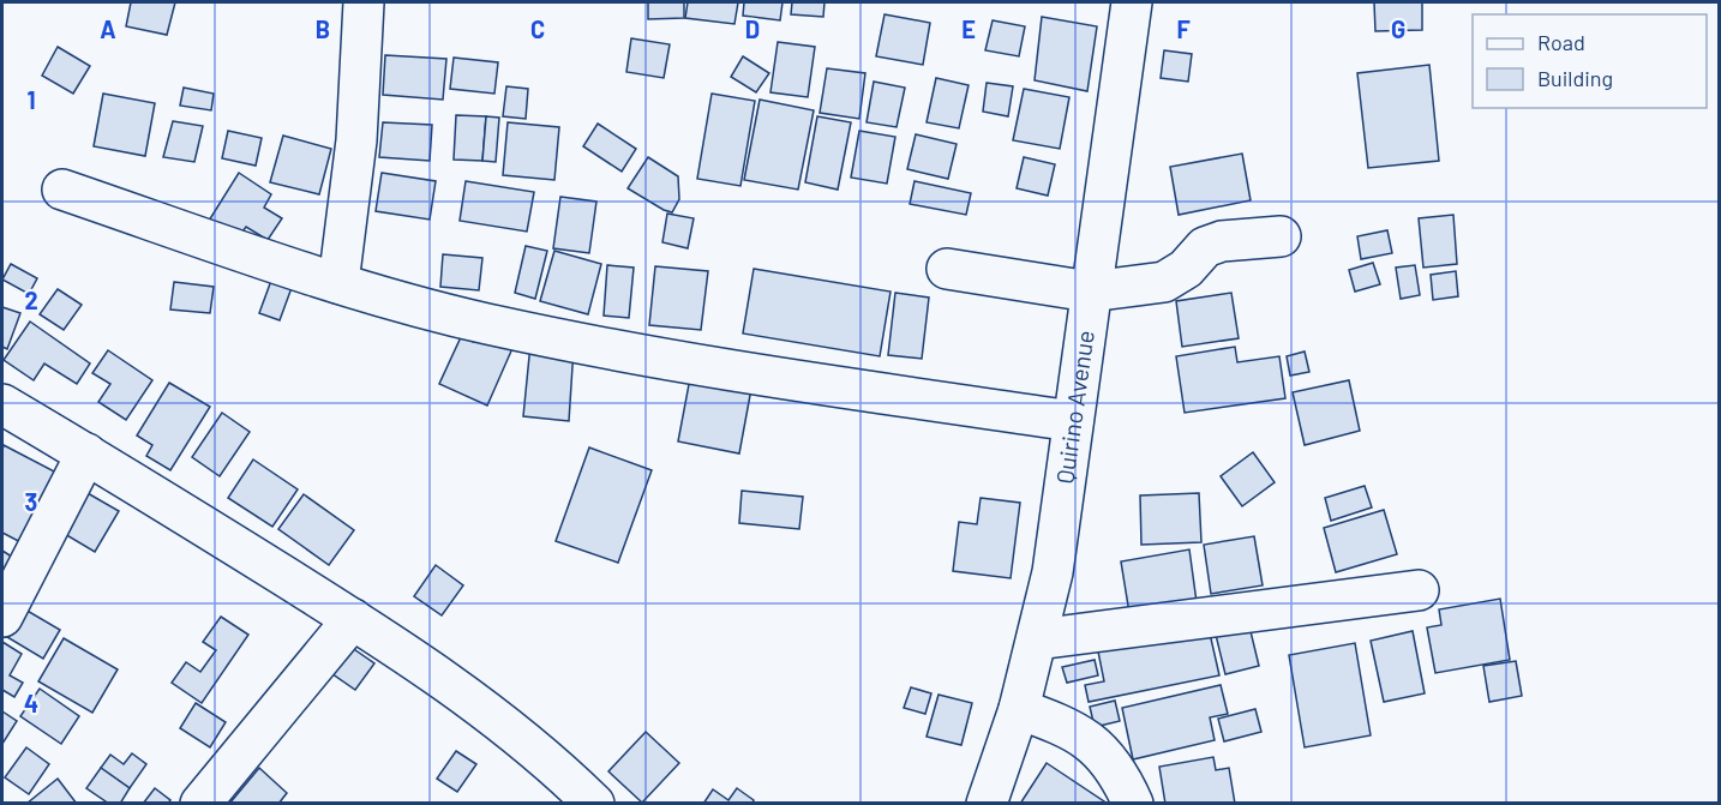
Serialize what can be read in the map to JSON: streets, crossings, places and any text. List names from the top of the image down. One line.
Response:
{"streets":{"street":["Quirino Avenue"]},"legend":["Road","Building"],"grid":{"columns":["A","B","C","D","E","F","G"],"rows":["1","2","3","4"]}}
